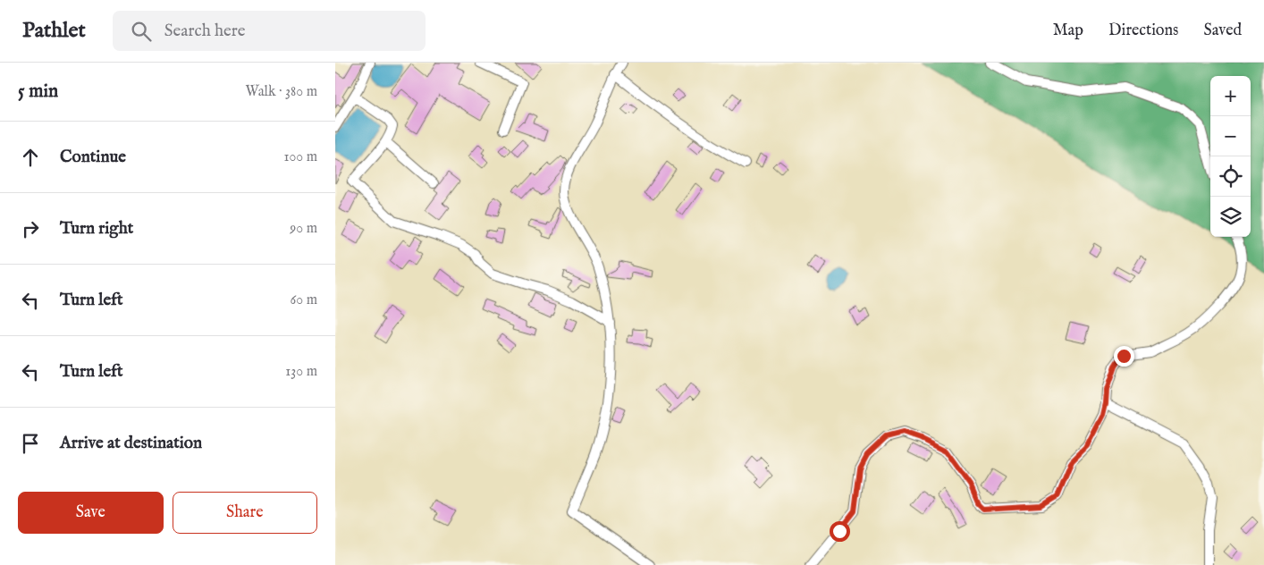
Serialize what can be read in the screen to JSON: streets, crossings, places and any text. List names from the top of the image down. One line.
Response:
{"page":{"header":"Pathlet","search":"Search here","nav":["Map","Directions","Saved"],"heading":["5 min","Walk · 380 m"],"map_buttons":["+","−"],"list":[["Continue","100 m"],["Turn right","90 m"],["Turn left","60 m"],["Turn left","130 m"],"Arrive at destination"],"buttons":["Save","Share"]}}
